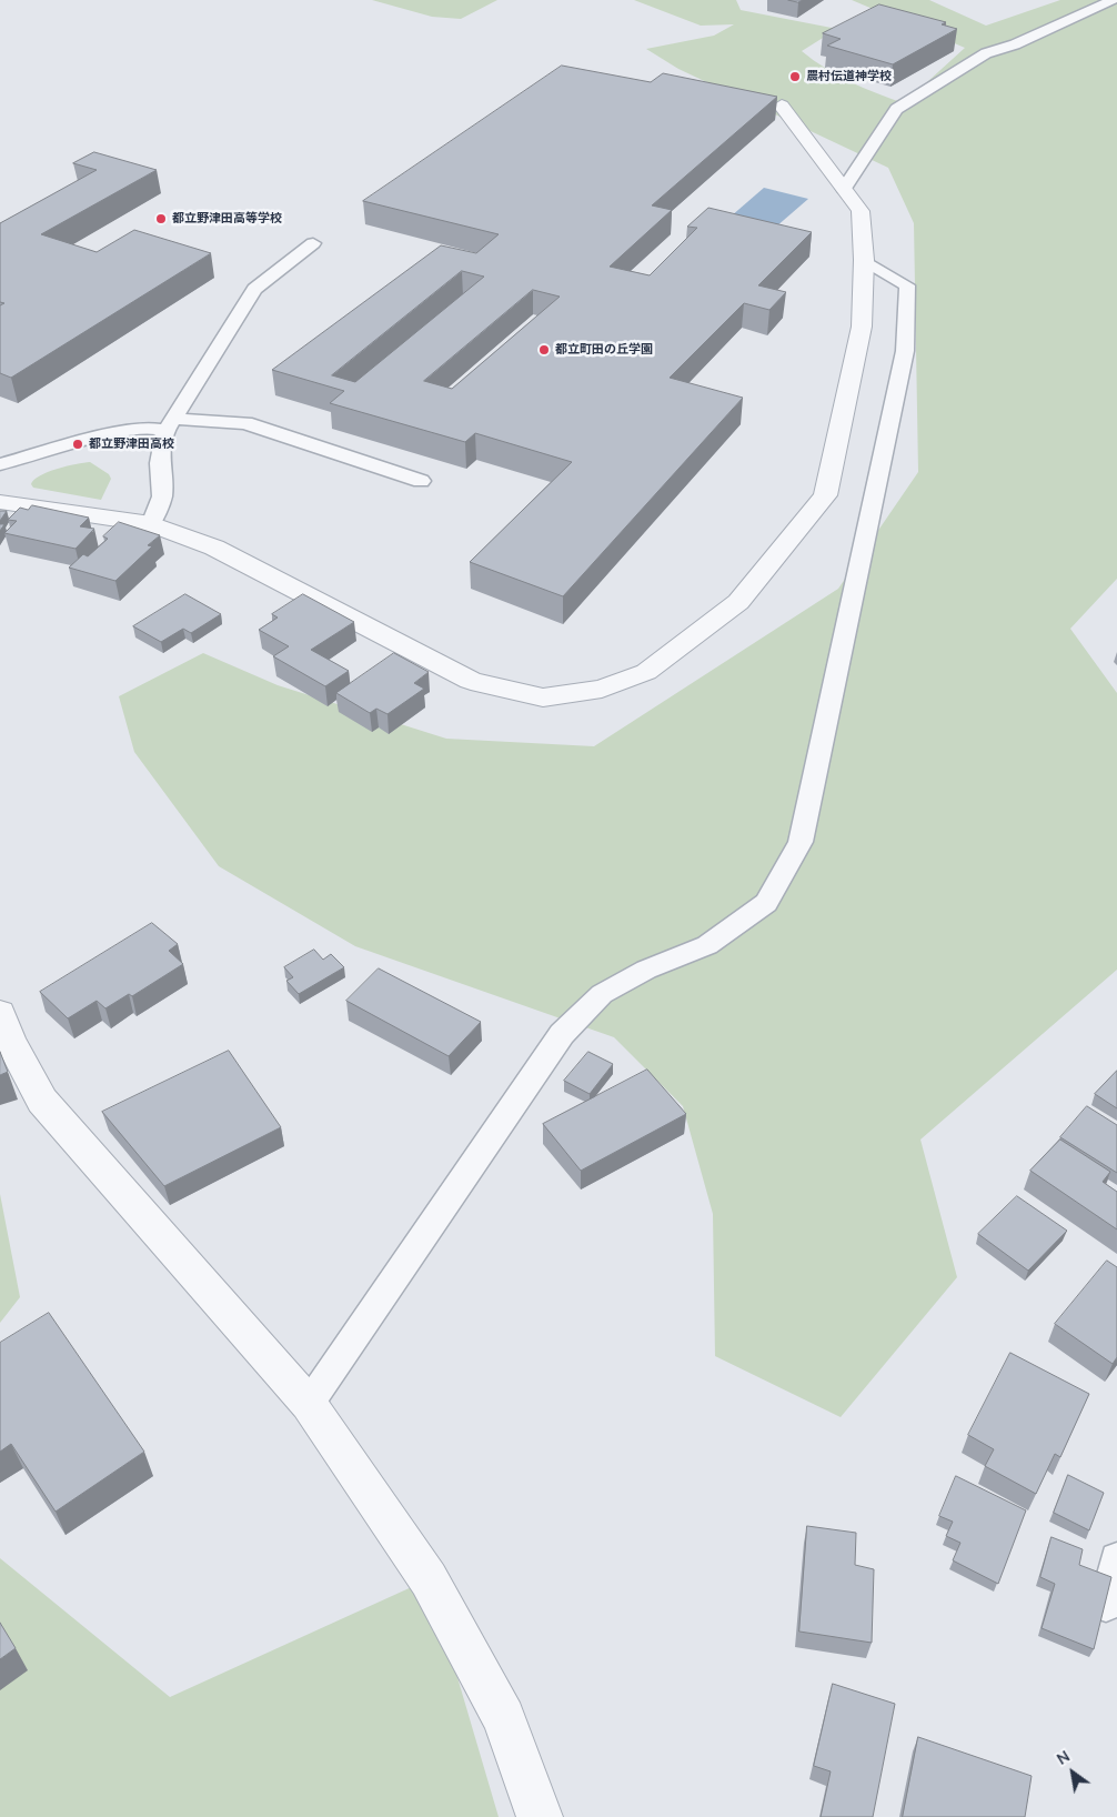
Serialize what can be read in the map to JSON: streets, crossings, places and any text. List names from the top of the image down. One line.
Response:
{"places":["農村伝道神学校","都立野津田高等学校","都立町田の丘学園","都立野津田高校"],"north":"top left"}
